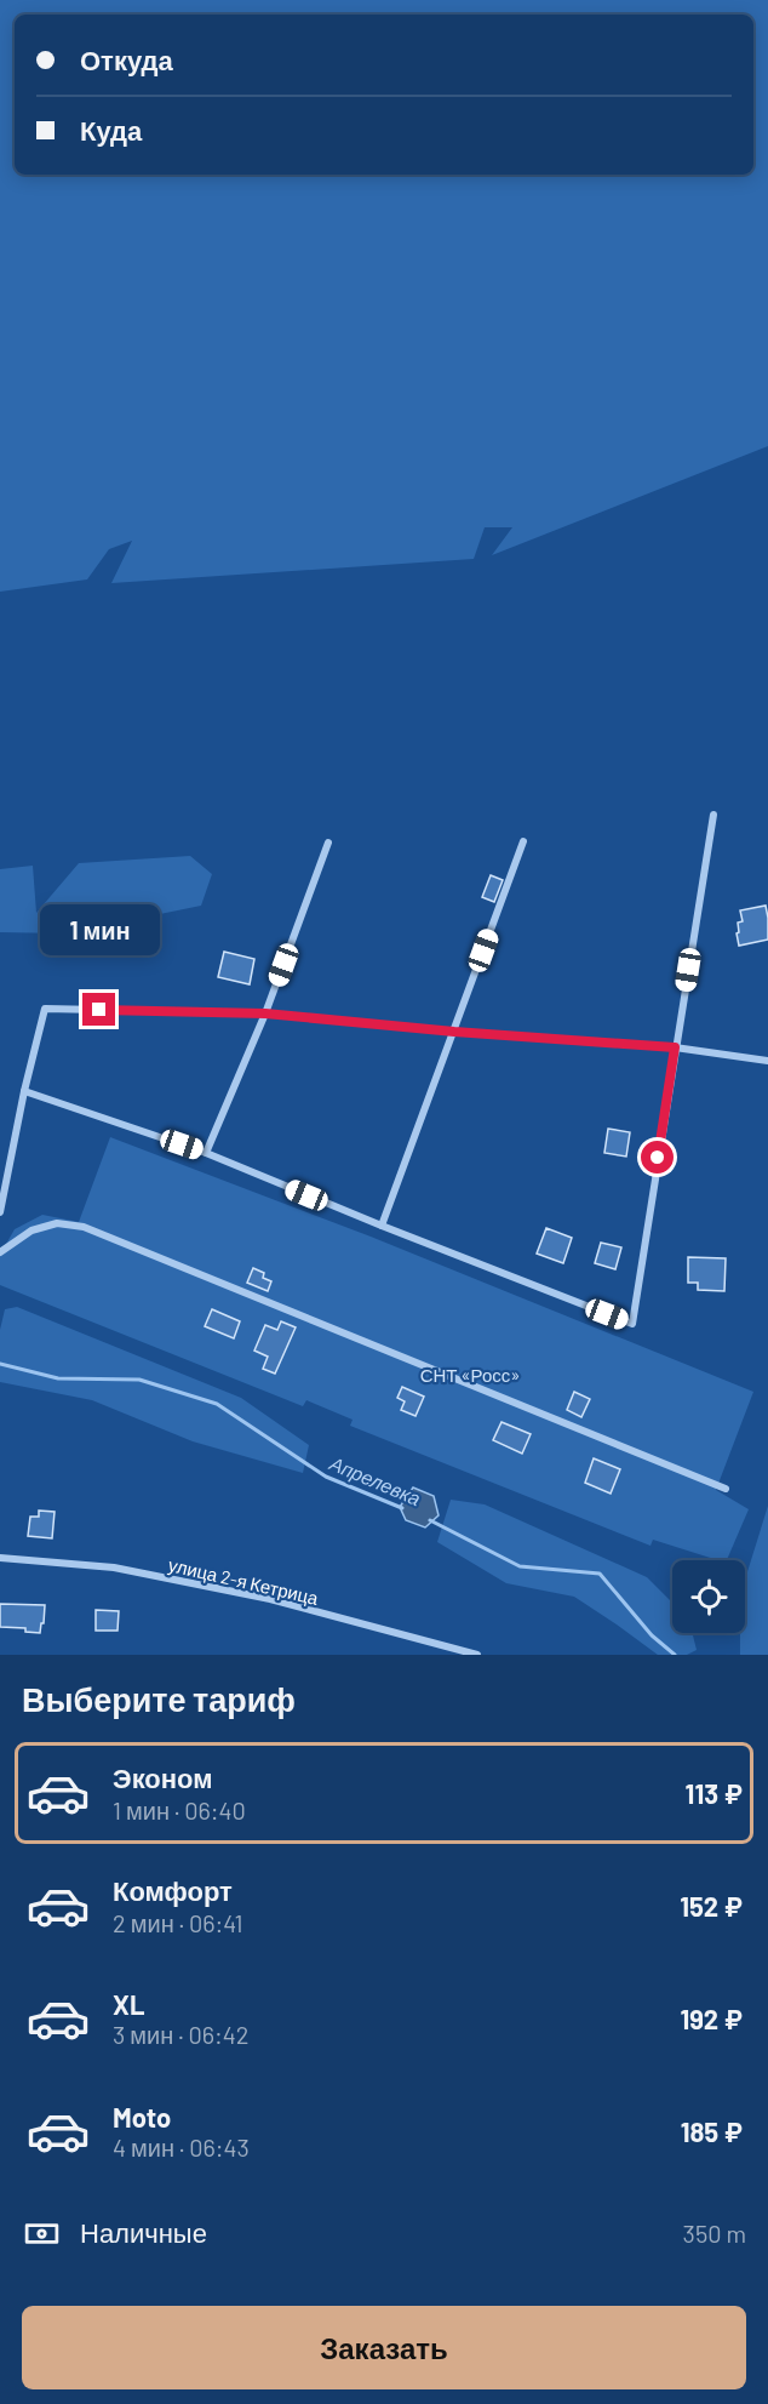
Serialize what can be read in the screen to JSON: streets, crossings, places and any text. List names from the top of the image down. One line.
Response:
{"streets":{"street":["улица 2-я Кетрица"]},"water":["Апрелевка"],"parks":["СНТ «Росс»"],"page":{"banner":["Откуда","Куда"],"bubble":"1 мин","heading":"Выберите тариф","list":[{"name":"Эконом","note":"1 мин · 06:40","value":"113 ₽"},{"name":"Комфорт","note":"2 мин · 06:41","value":"152 ₽"},{"name":"XL","note":"3 мин · 06:42","value":"192 ₽"},{"name":"Moto","note":"4 мин · 06:43","value":"185 ₽"}],"pay":["Наличные","350 m"],"buttons":"Заказать"}}
